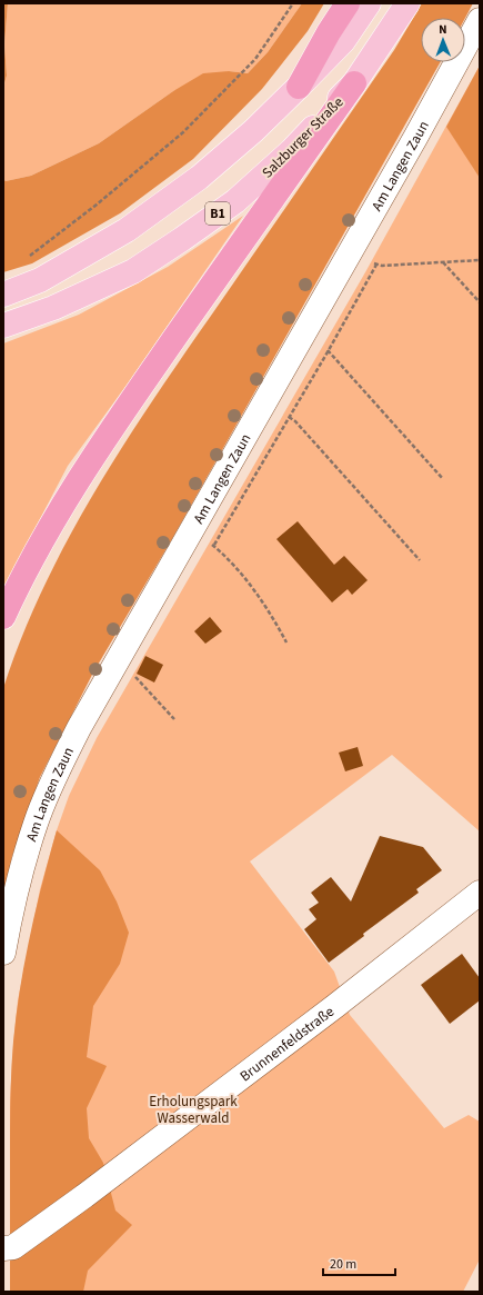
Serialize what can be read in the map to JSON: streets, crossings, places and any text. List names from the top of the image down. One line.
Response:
{"streets":{"main road":["Salzburger Straße","B1"],"street":["Am Langen Zaun","Brunnenfeldstraße"]},"parks":["Erholungspark Wasserwald"],"scale_bar":"20 m","north":"top"}
